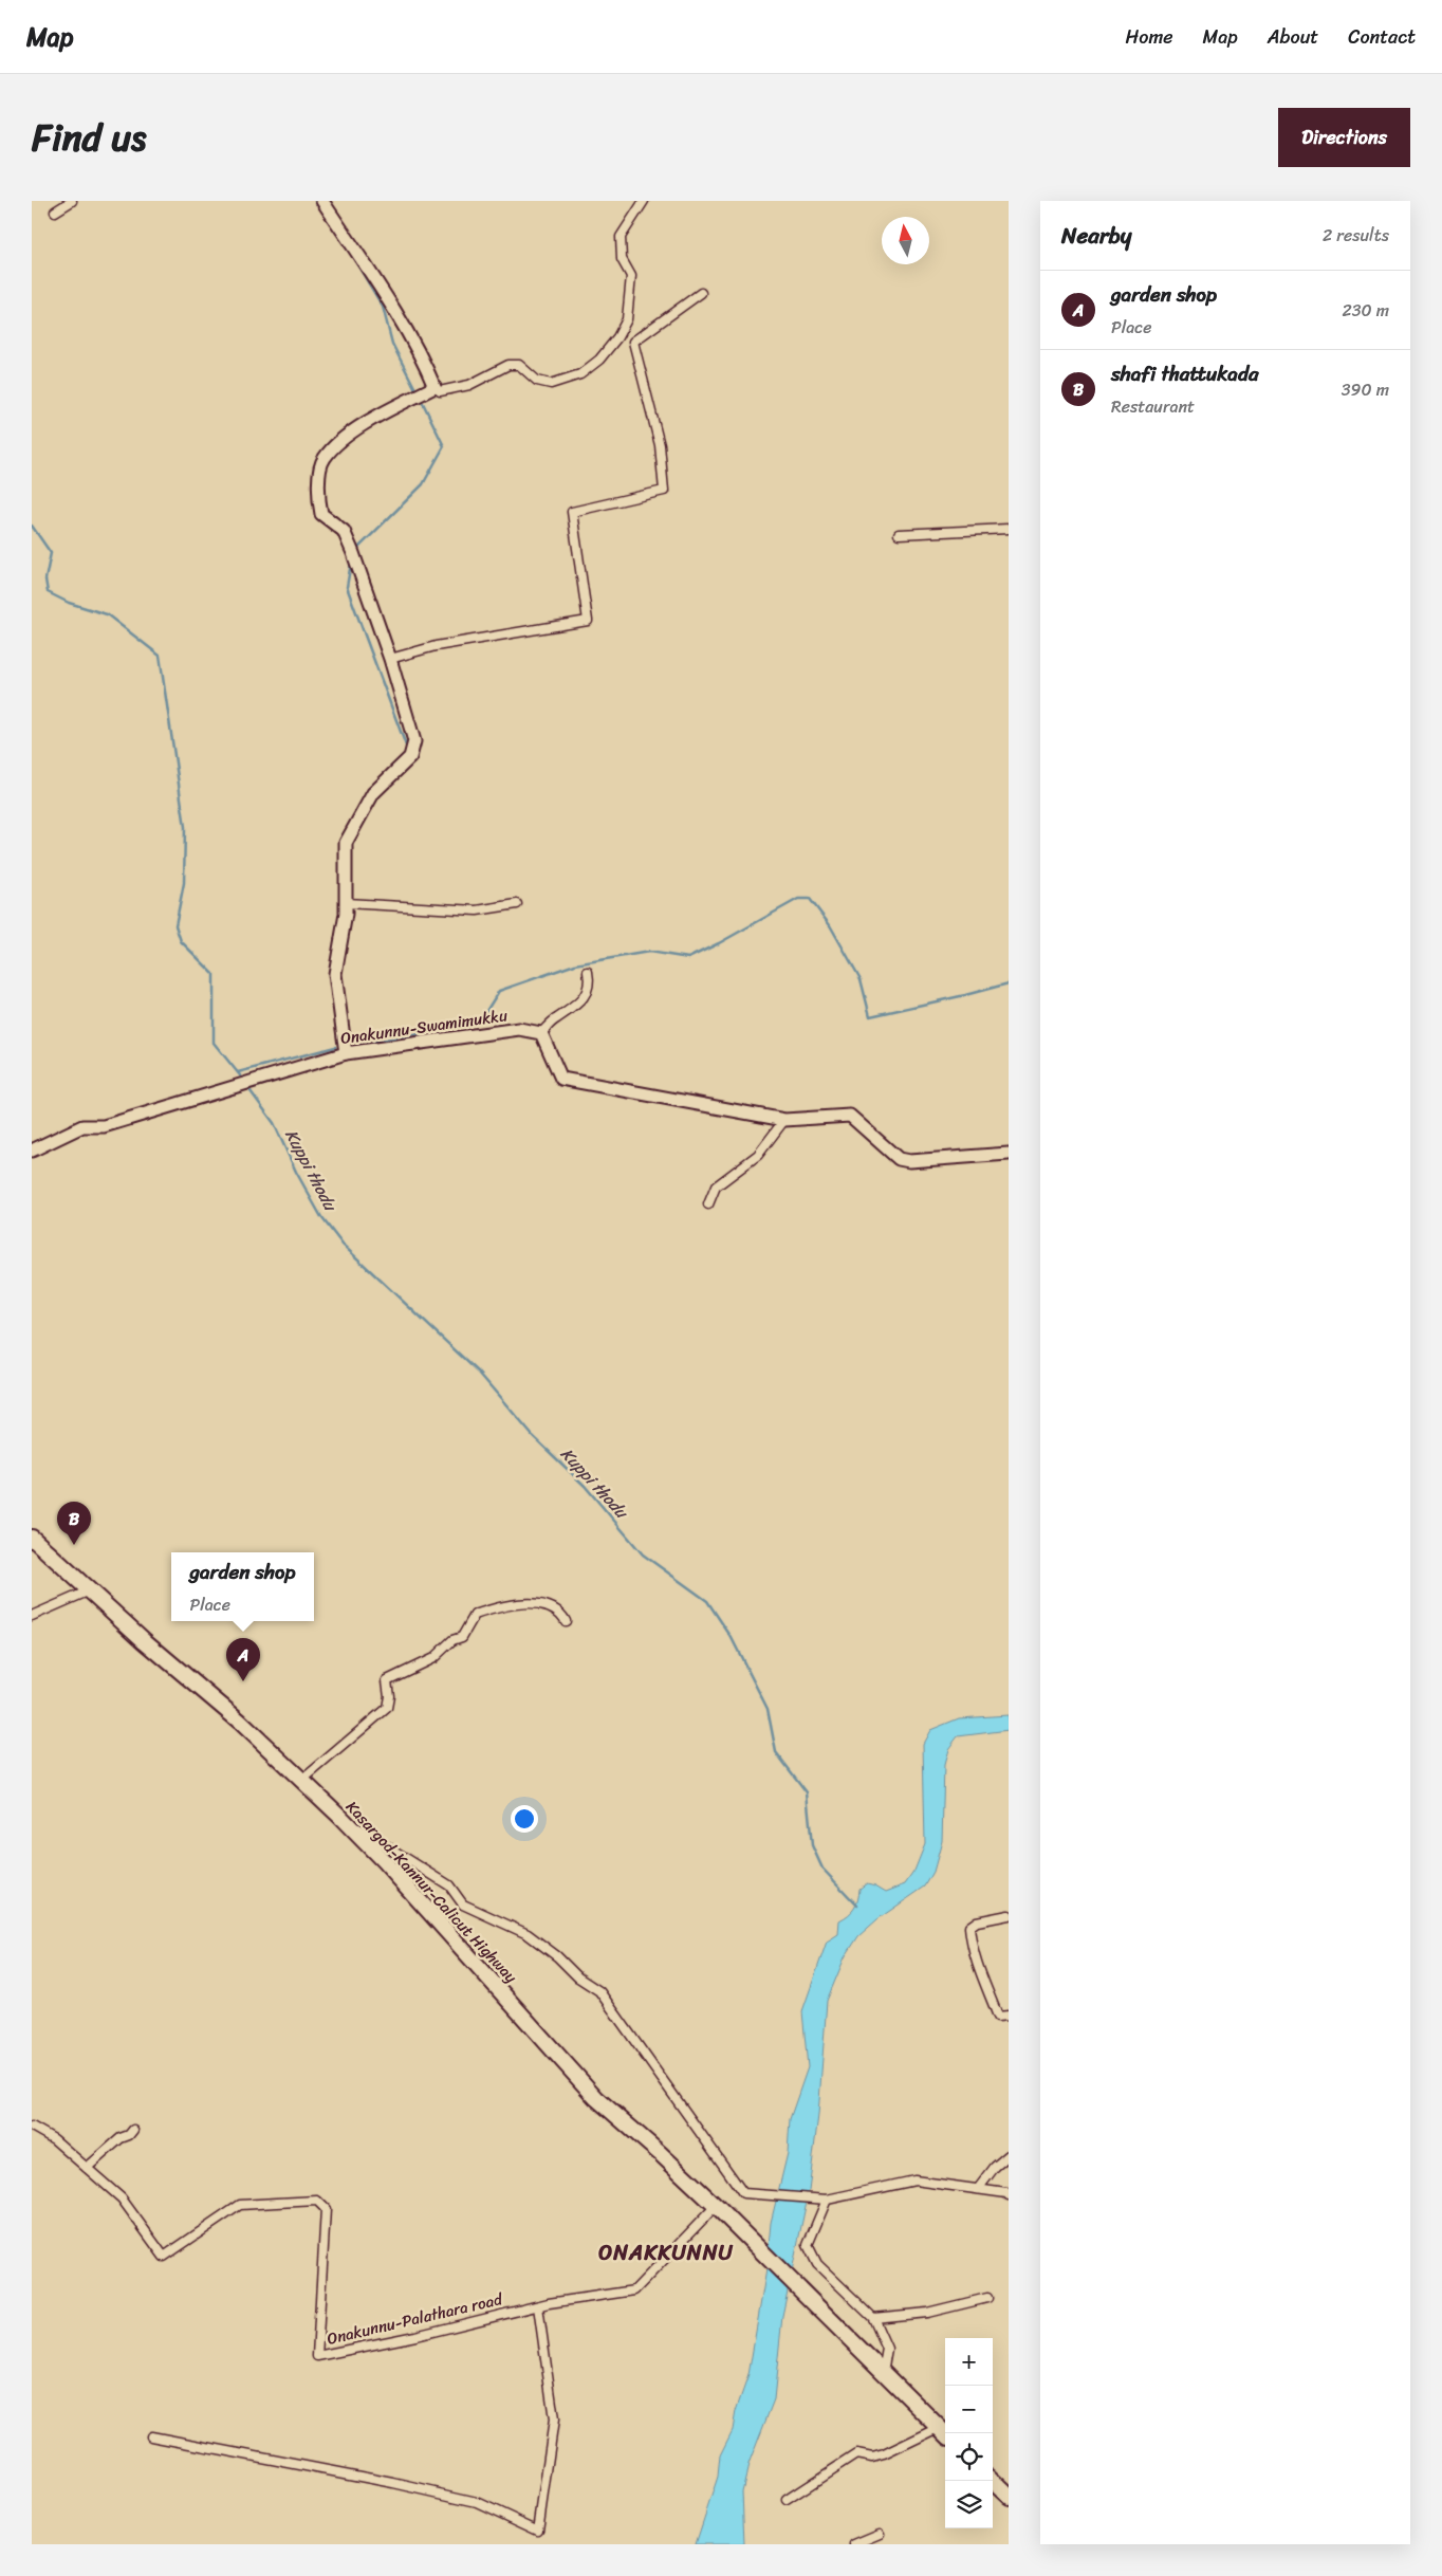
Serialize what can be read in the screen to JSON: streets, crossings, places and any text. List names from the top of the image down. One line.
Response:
{"streets":{"highway":["Kasargod-Kannur-Calicut Highway"],"street":["Onakunnu-Swamimukku","Onakunnu-Palathara road"]},"crossings":[["Kasargod-Kannur-Calicut Highway","Onakunnu-Palathara road"]],"districts":["ONAKKUNNU"],"water":["Kuppi thodu"],"north":"top","page":{"header":"Map","nav":["Home","Map","About","Contact"],"title":"Find us","buttons":"Directions","heading":["Nearby","2 results"],"list":[{"mark":"A","name":"garden shop","note":"Place","value":"230 m"},{"mark":"B","name":"shafi thattukada","note":"Restaurant","value":"390 m"}],"pins":["B","A"],"popup":["garden shop","Place"],"map_buttons":["+","−"]}}
